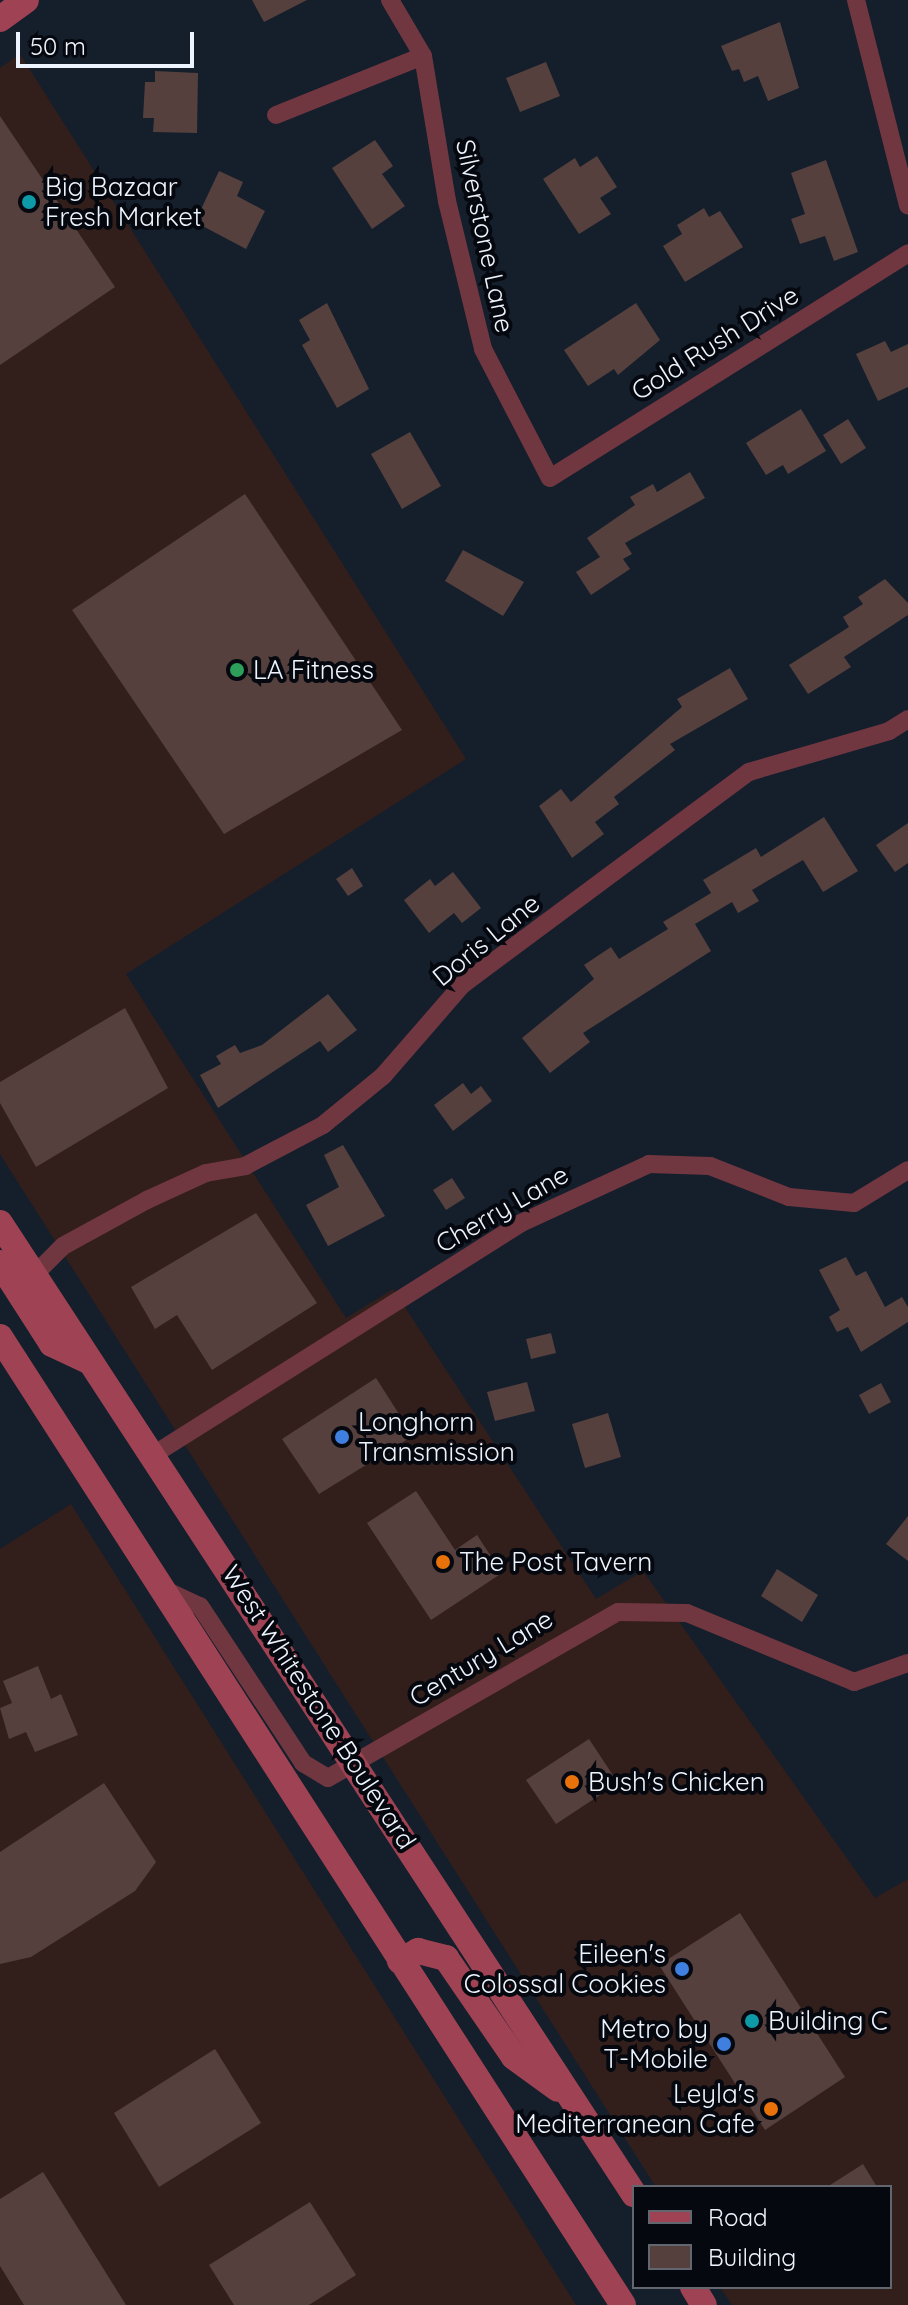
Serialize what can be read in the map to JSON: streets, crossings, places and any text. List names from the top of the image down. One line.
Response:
{"streets":{"main road":["West Whitestone Boulevard"],"street":["Silverstone Lane","Gold Rush Drive","Doris Lane","Cherry Lane","Century Lane"]},"crossings":[["Silverstone Lane","Gold Rush Drive"],["Doris Lane","West Whitestone Boulevard"],["Cherry Lane","West Whitestone Boulevard"],["Century Lane","West Whitestone Boulevard"]],"places":["Big Bazaar Fresh Market","LA Fitness","Longhorn Transmission","The Post Tavern","Bush's Chicken","Eileen's Colossal Cookies","Building C","Metro by T-Mobile","Leyla's Mediterranean Cafe"],"legend":["Road","Building"],"scale_bar":"50 m"}
